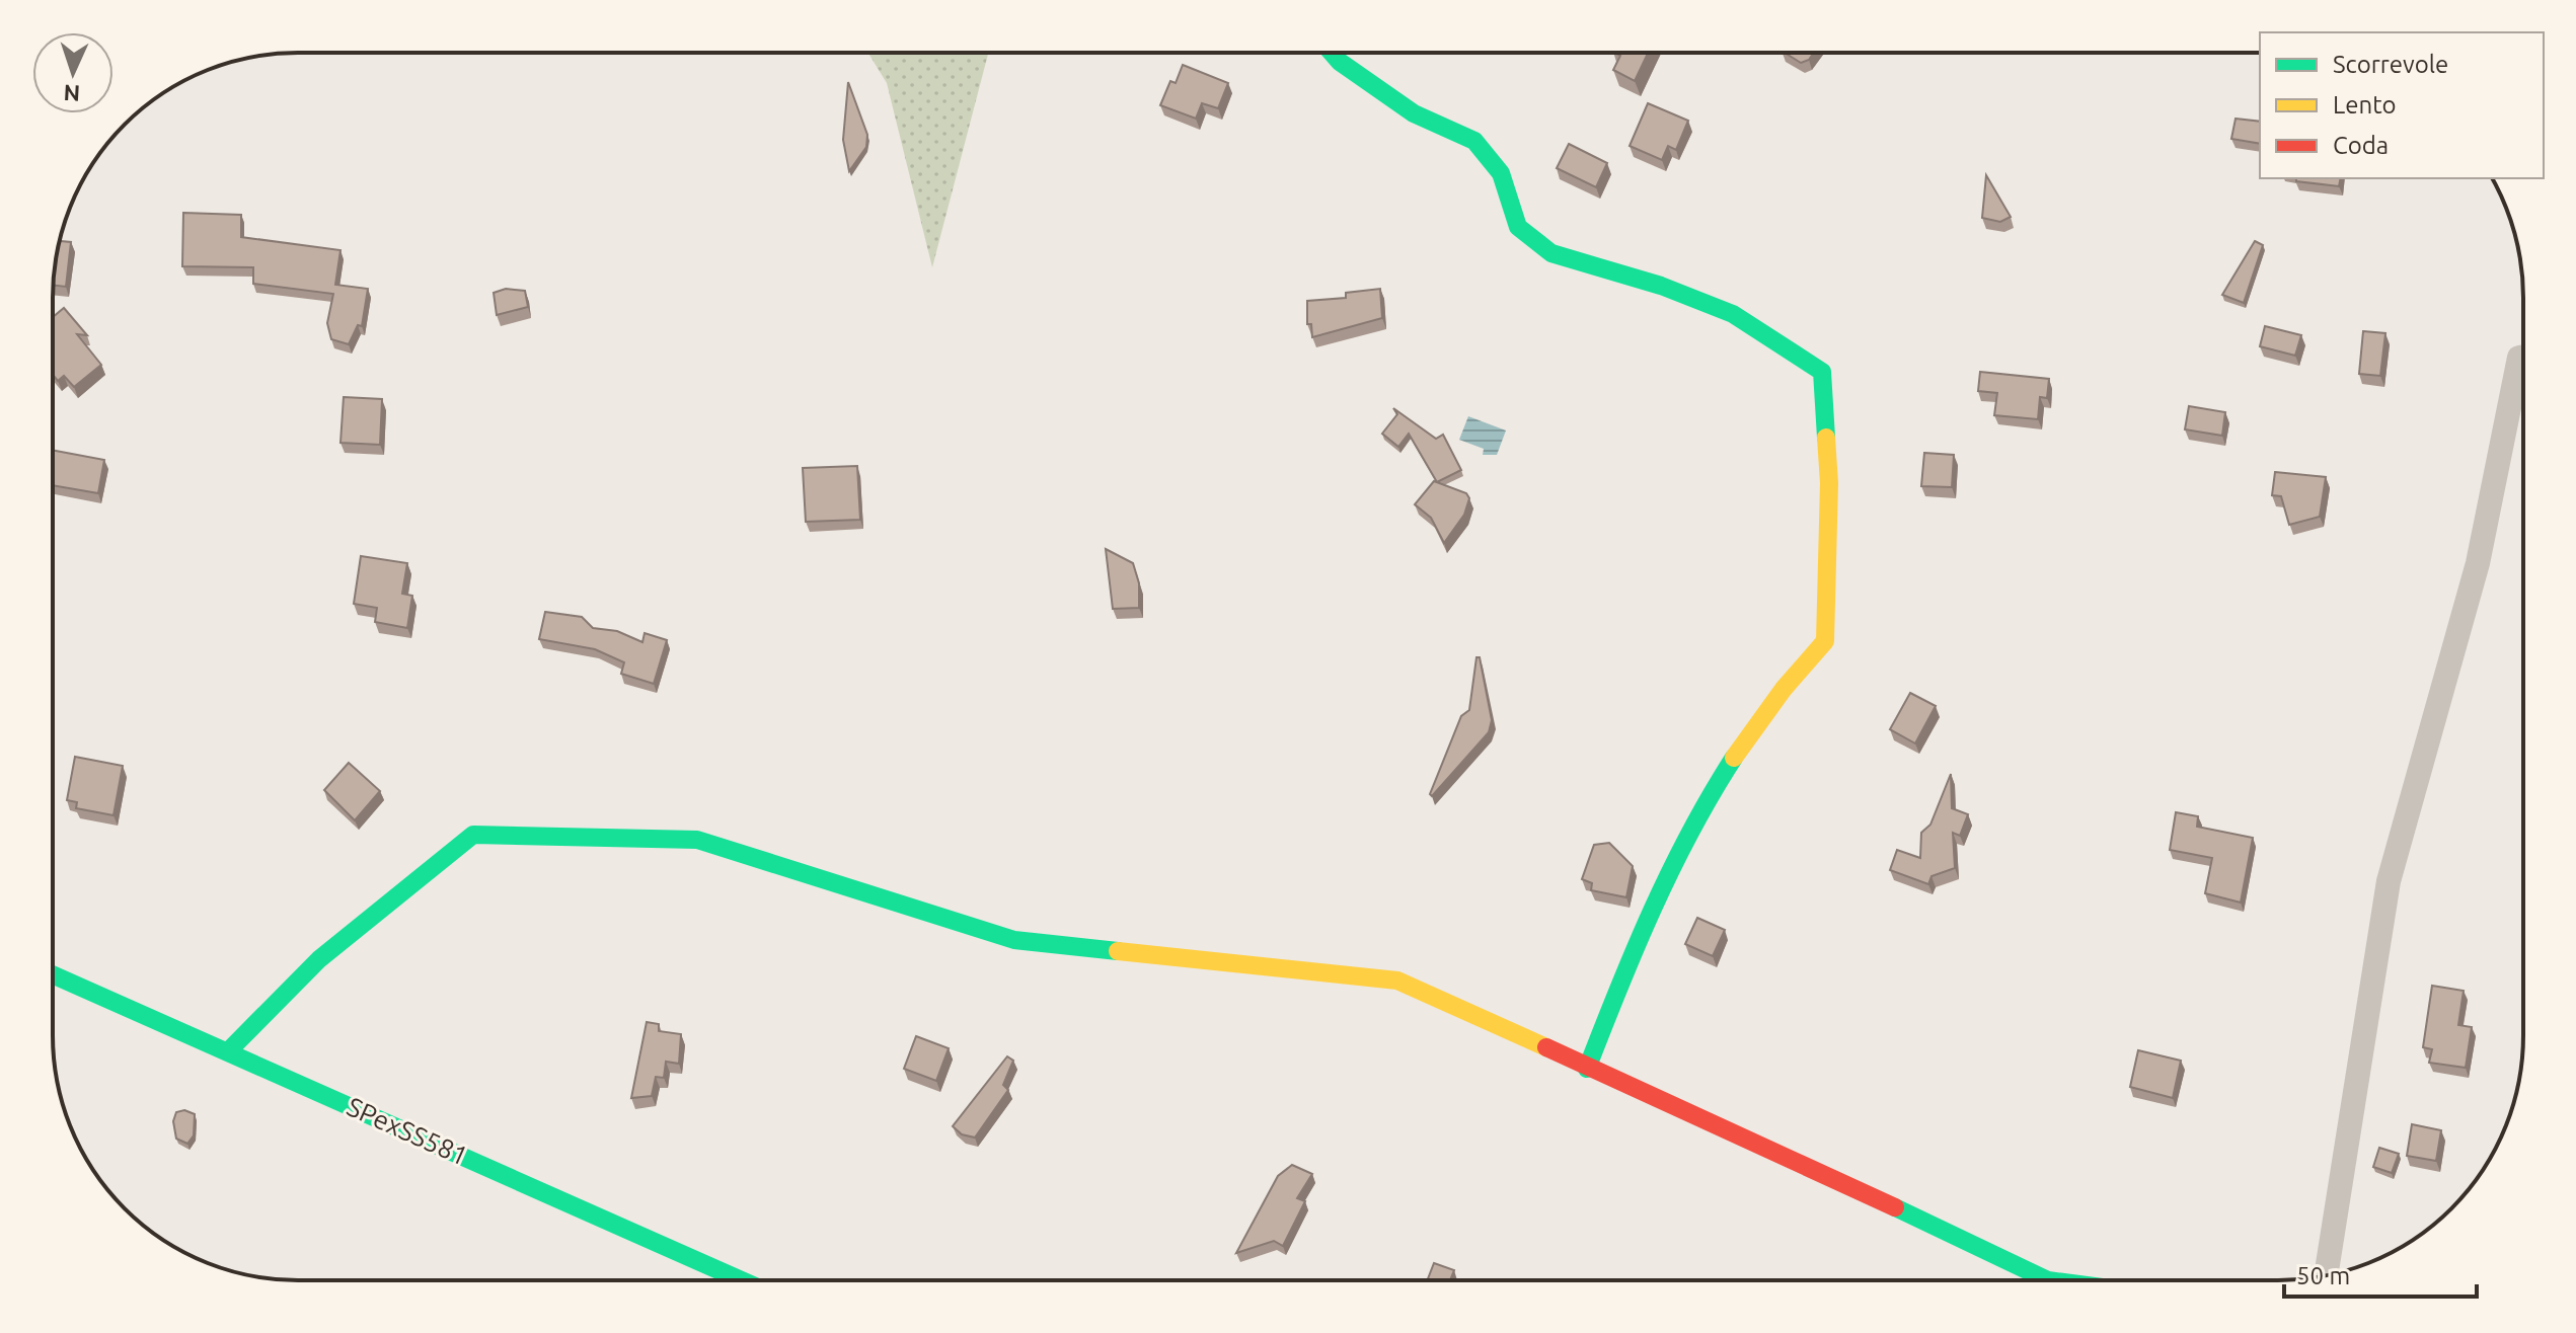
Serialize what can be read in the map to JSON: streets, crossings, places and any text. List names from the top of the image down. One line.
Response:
{"streets":{"street":["SPexSS581"]},"legend":["Scorrevole","Lento","Coda"],"scale_bar":"50 m","north":"bottom"}
